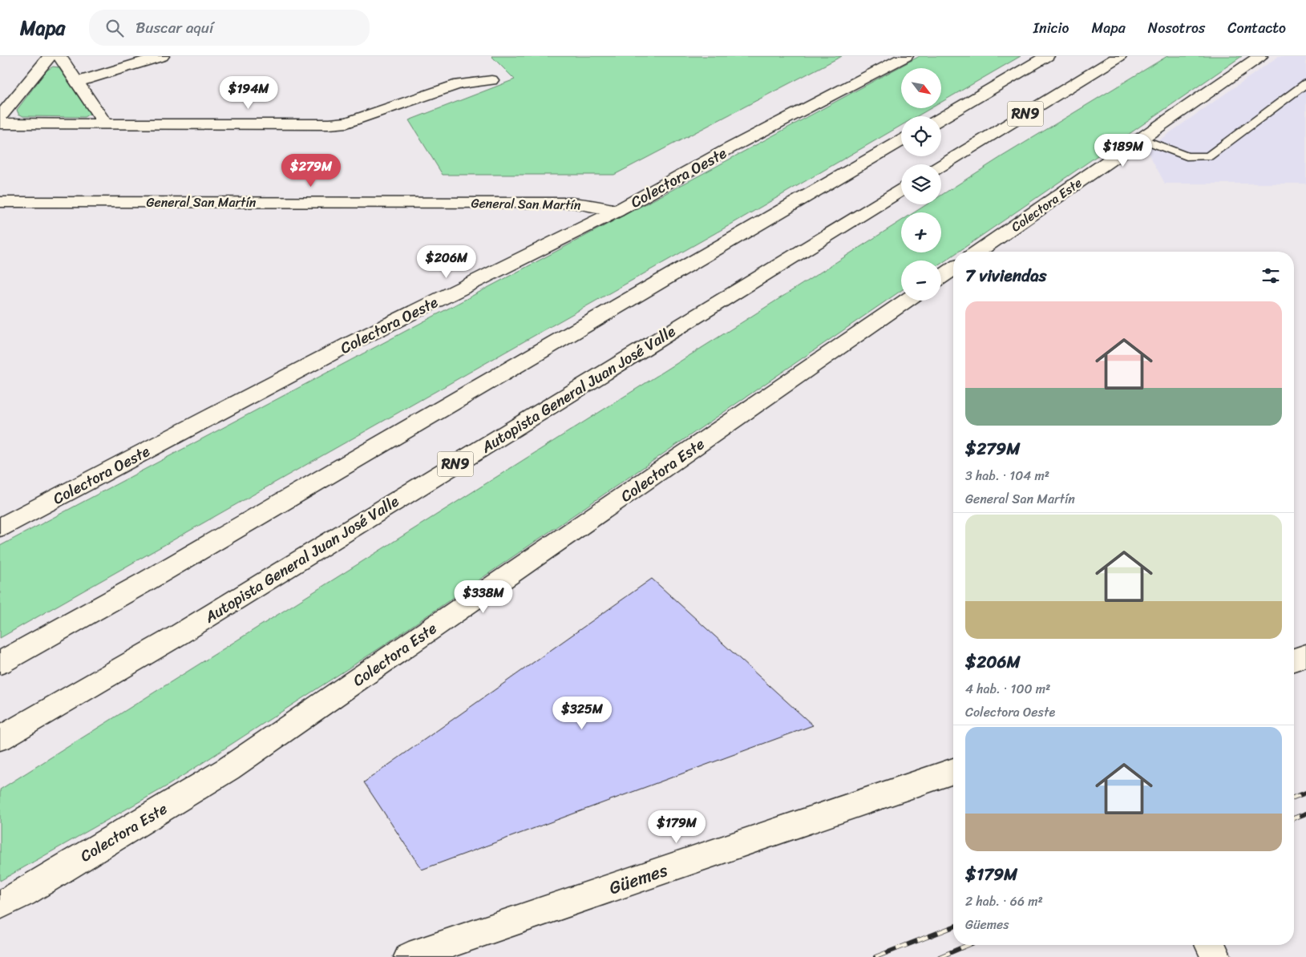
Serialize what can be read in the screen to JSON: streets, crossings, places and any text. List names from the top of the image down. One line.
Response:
{"streets":{"main road":["RN9","Colectora Oeste","General San Martín","Colectora Este","Autopista General Juan José Valle","Güemes"]},"crossings":[["Colectora Oeste","General San Martín"]],"north":"bottom right","page":{"header":"Mapa","search":"Buscar aquí","nav":["Inicio","Mapa","Nosotros","Contacto"],"map_buttons":["+","−"],"price":["$194M","$189M","$279M","$206M","$338M","$325M","$179M"],"heading":"7 viviendas","list":[{"name":"$279M","note":"3 hab. · 104 m² · General San Martín"},{"name":"$206M","note":"4 hab. · 100 m² · Colectora Oeste"},{"name":"$179M","note":"2 hab. · 66 m² · Güemes"}]}}
